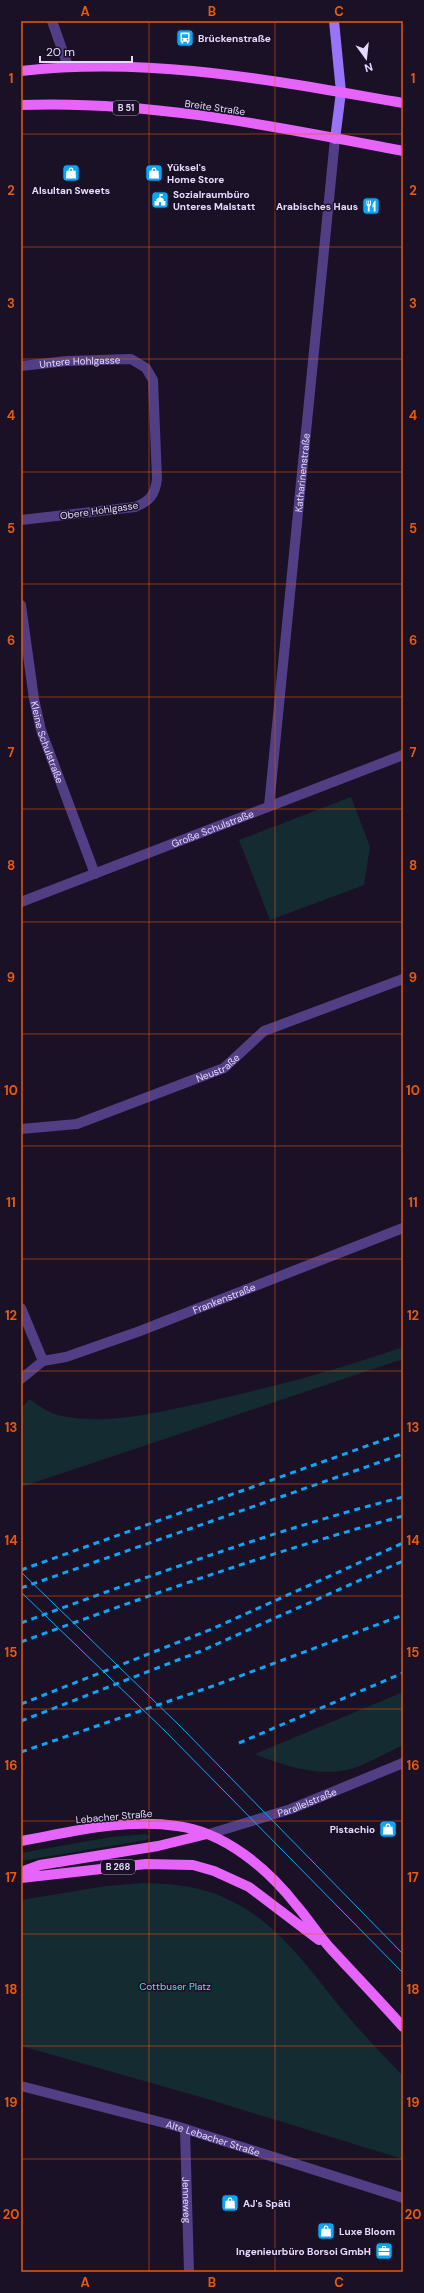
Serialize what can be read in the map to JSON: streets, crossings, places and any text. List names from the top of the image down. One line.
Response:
{"streets":{"main road":["Breite Straße","B 51","Lebacher Straße","B 268"],"street":["Untere Hohlgasse","Katharinenstraße","Obere Hohlgasse","Kleine Schulstraße","Große Schulstraße","Neustraße","Frankenstraße","Parallelstraße","Alte Lebacher Straße","Jenneweg"]},"crossings":[["Breite Straße","Katharinenstraße"],["Untere Hohlgasse","Obere Hohlgasse"],["Katharinenstraße","Große Schulstraße"],["Kleine Schulstraße","Große Schulstraße"],["Parallelstraße","Lebacher Straße"],["Parallelstraße","B 268"],["Lebacher Straße","B 268"],["Alte Lebacher Straße","Jenneweg"]],"parks":["Cottbuser Platz"],"places":{"bus stop":["Brückenstraße"],"shop":["Alsultan Sweets","Yüksel's Home Store","Pistachio","AJ's Späti","Luxe Bloom"],"public building":["Sozialraumbüro Unteres Malstatt"],"restaurant":["Arabisches Haus"],"office":["Ingenieurbüro Borsoi GmbH"]},"scale_bar":"20 m","north":"bottom","grid":{"columns":["A","B","C"],"rows":["1","2","3","4","5","6","7","8","9","10","11","12","13","14","15","16","17","18","19","20"]}}
